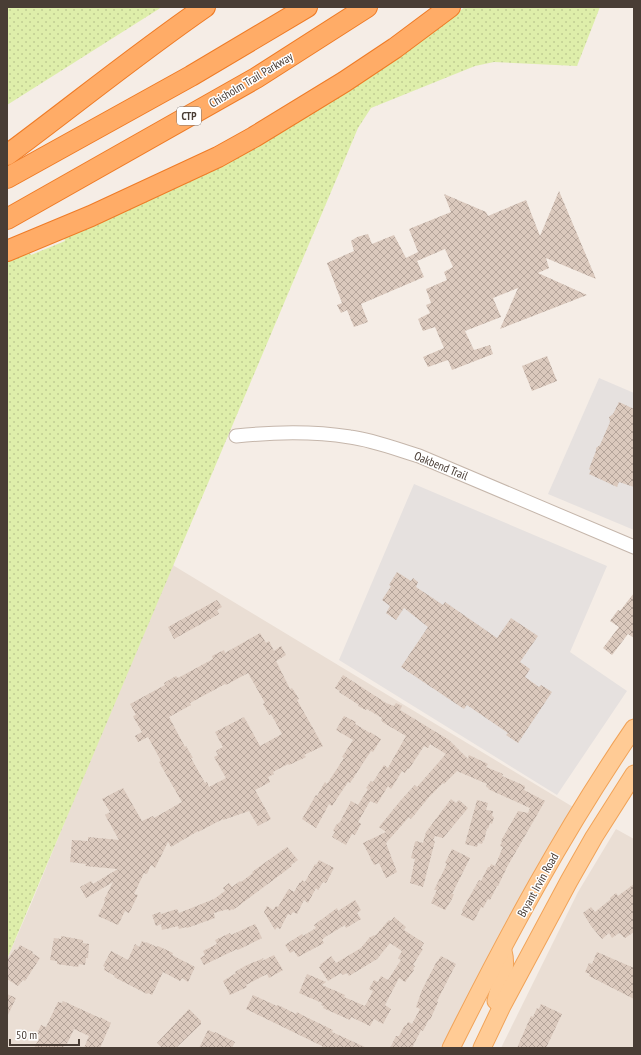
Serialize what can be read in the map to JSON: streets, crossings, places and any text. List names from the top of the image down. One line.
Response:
{"streets":{"highway":["Chisholm Trail Parkway","CTP"],"main road":["Bryant Irvin Road"],"street":["Oakbend Trail"]},"scale_bar":"50 m"}
